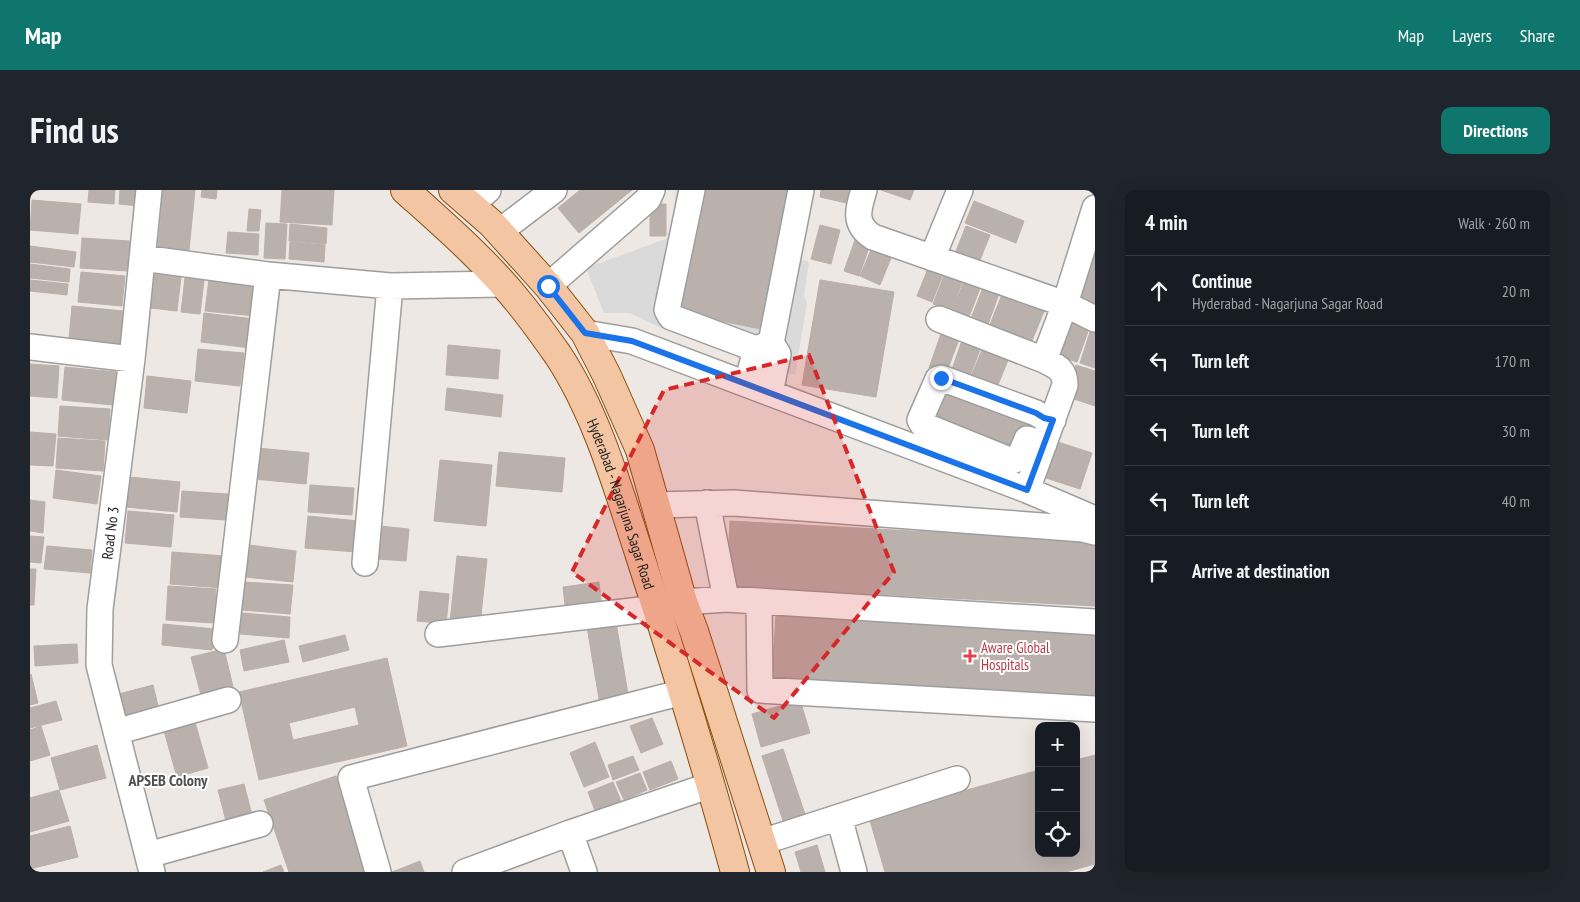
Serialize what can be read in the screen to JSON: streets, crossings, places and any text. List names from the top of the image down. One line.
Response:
{"streets":{"main road":["Hyderabad - Nagarjuna Sagar Road"],"street":["Road No 3"]},"districts":["APSEB Colony"],"places":{"health":["Aware Global Hospitals"]},"page":{"header":"Map","nav":["Map","Layers","Share"],"title":"Find us","buttons":"Directions","heading":["4 min","Walk · 260 m"],"list":[["Continue","Hyderabad - Nagarjuna Sagar Road","20 m"],["Turn left","170 m"],["Turn left","30 m"],["Turn left","40 m"],"Arrive at destination"],"map_buttons":["+","−"]}}
